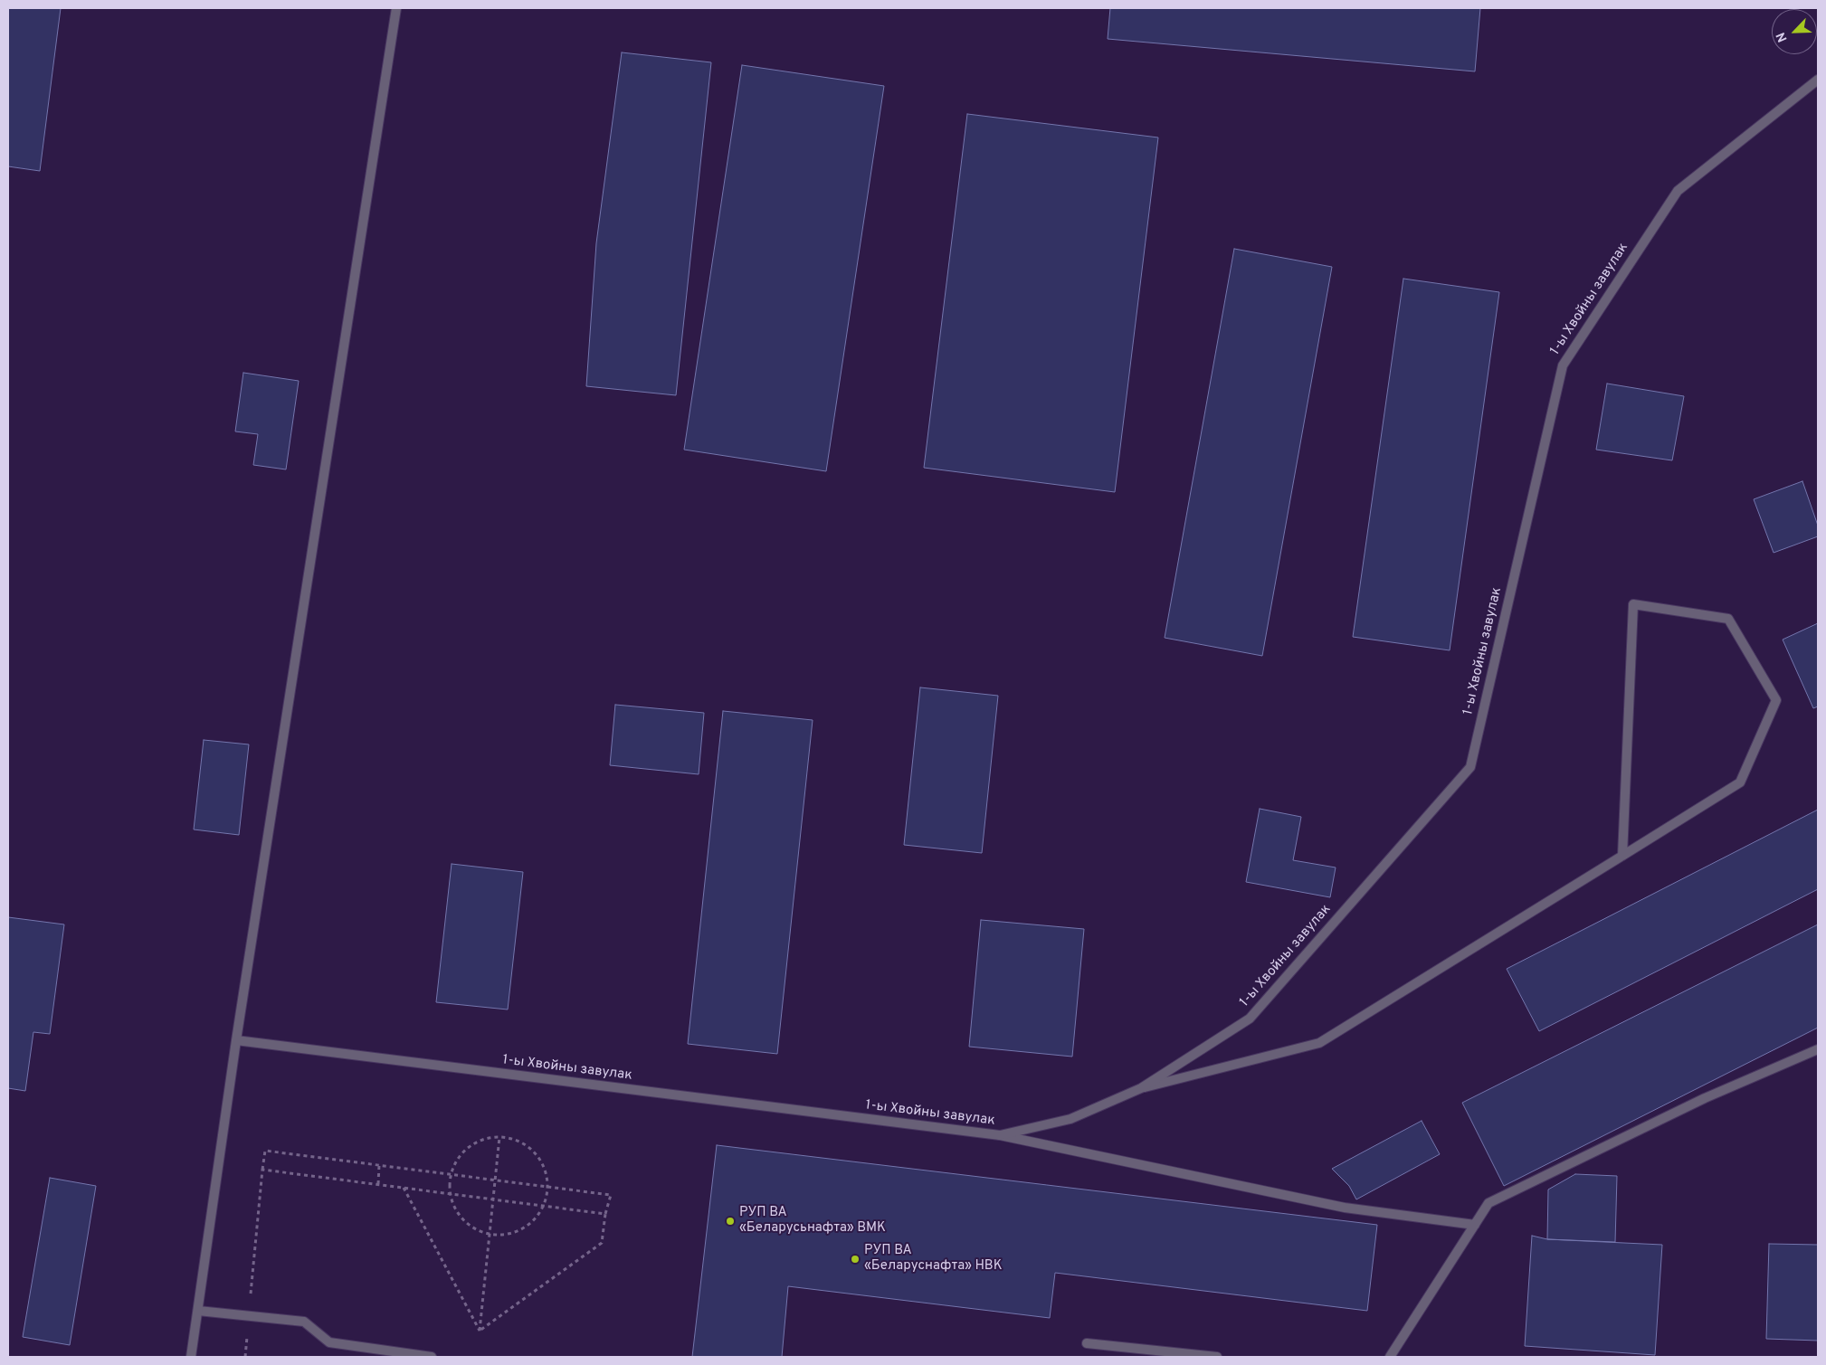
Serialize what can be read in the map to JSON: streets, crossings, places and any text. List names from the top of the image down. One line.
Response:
{"streets":{"street":["1-ы Хвойны завулак"]},"places":["РУП ВА «Беларусьнафта» ВМК","РУП ВА «Беларуснафта» НВК"],"north":"bottom left"}
